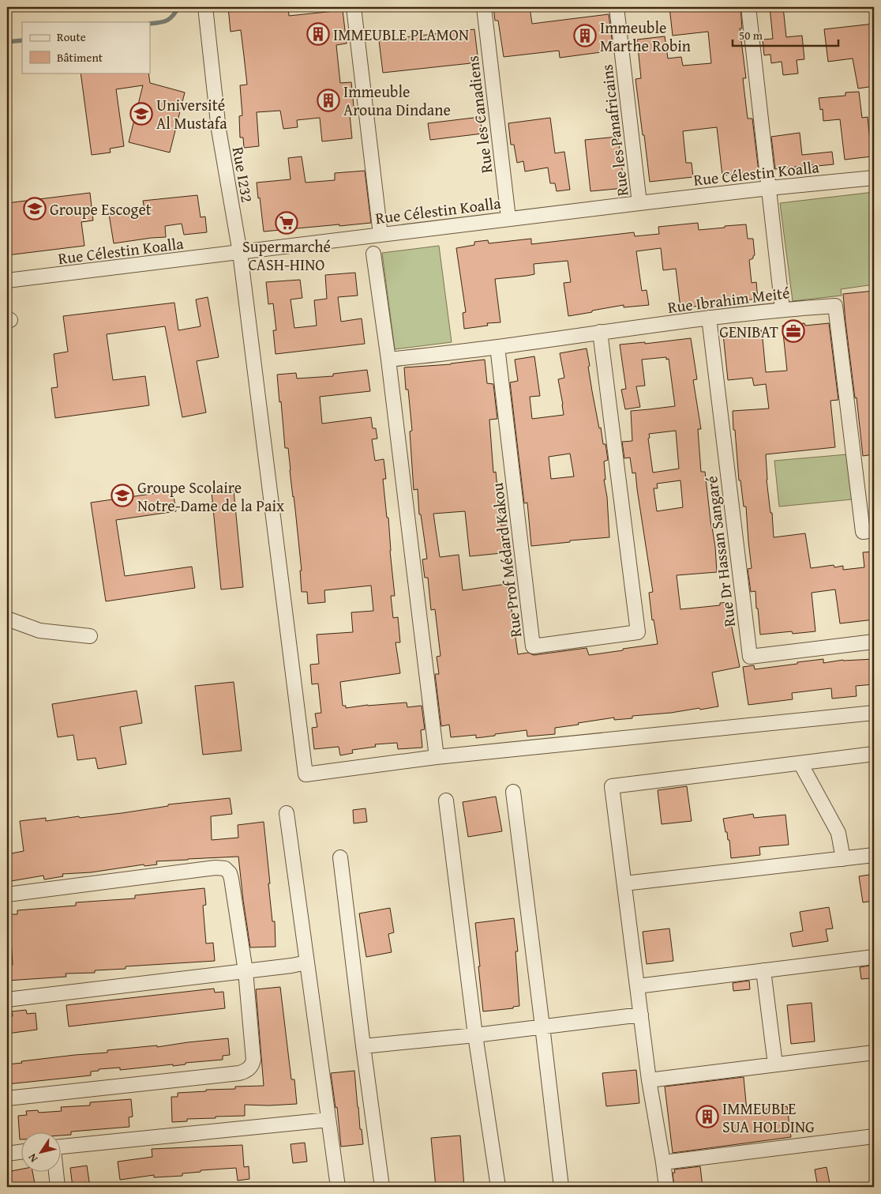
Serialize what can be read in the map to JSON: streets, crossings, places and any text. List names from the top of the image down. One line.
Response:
{"streets":{"street":["Rue les Canadiens","Rue les Panafricains","Rue Célestin Koalla","Rue I232","Rue Ibrahim Meité","Rue Dr Hassan Sangaré","Rue Prof Médard Kakou"]},"crossings":[["Rue les Canadiens","Rue Célestin Koalla"],["Rue les Panafricains","Rue Célestin Koalla"],["Rue Célestin Koalla","Rue I232"],["Rue Ibrahim Meité","Rue Dr Hassan Sangaré"],["Rue Ibrahim Meité","Rue Prof Médard Kakou"]],"places":{"building":["IMMEUBLE PLAMON","Immeuble Marthe Robin","Immeuble Arouna Dindane","IMMEUBLE SUA HOLDING"],"school or university":["Université Al Mustafa","Groupe Escoget","Groupe Scolaire Notre-Dame de la Paix"],"supermarket":["Supermarché CASH-HINO"],"office":["GENIBAT"]},"legend":["Route","Bâtiment"],"scale_bar":"50 m","north":"bottom left"}
